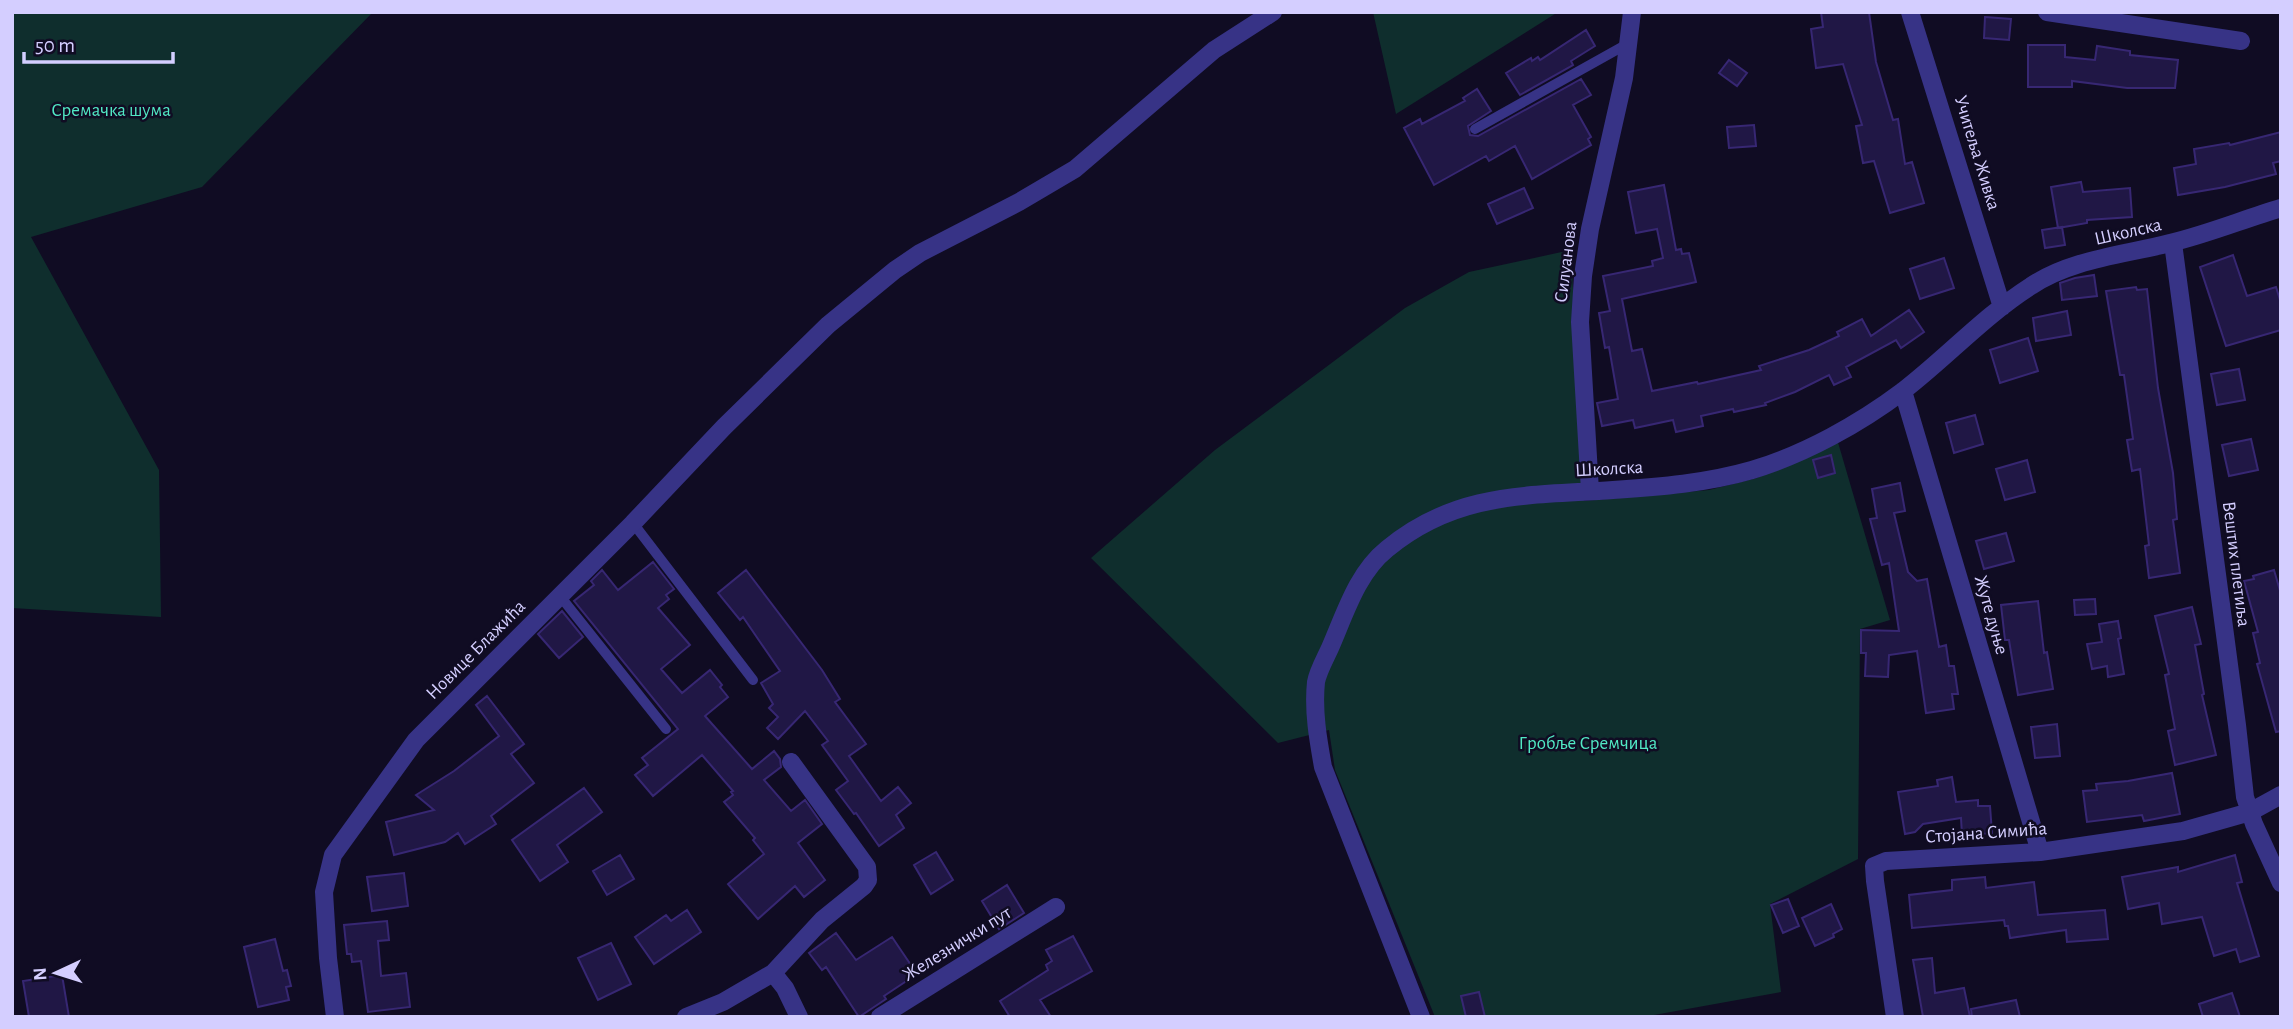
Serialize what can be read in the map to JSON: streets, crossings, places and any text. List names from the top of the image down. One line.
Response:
{"streets":{"street":["Учитеља Живка","Школска","Силуанова","Вештих плетиља","Жуте дуње","Новице Блажића","Стојана Симића","Железнички пут"]},"crossings":[["Учитеља Живка","Школска"],["Школска","Силуанова"],["Школска","Вештих плетиља"],["Школска","Жуте дуње"],["Вештих плетиља","Стојана Симића"],["Жуте дуње","Стојана Симића"]],"parks":["Сремачка шума","Гробље Сремчица"],"scale_bar":"50 m","north":"left"}
